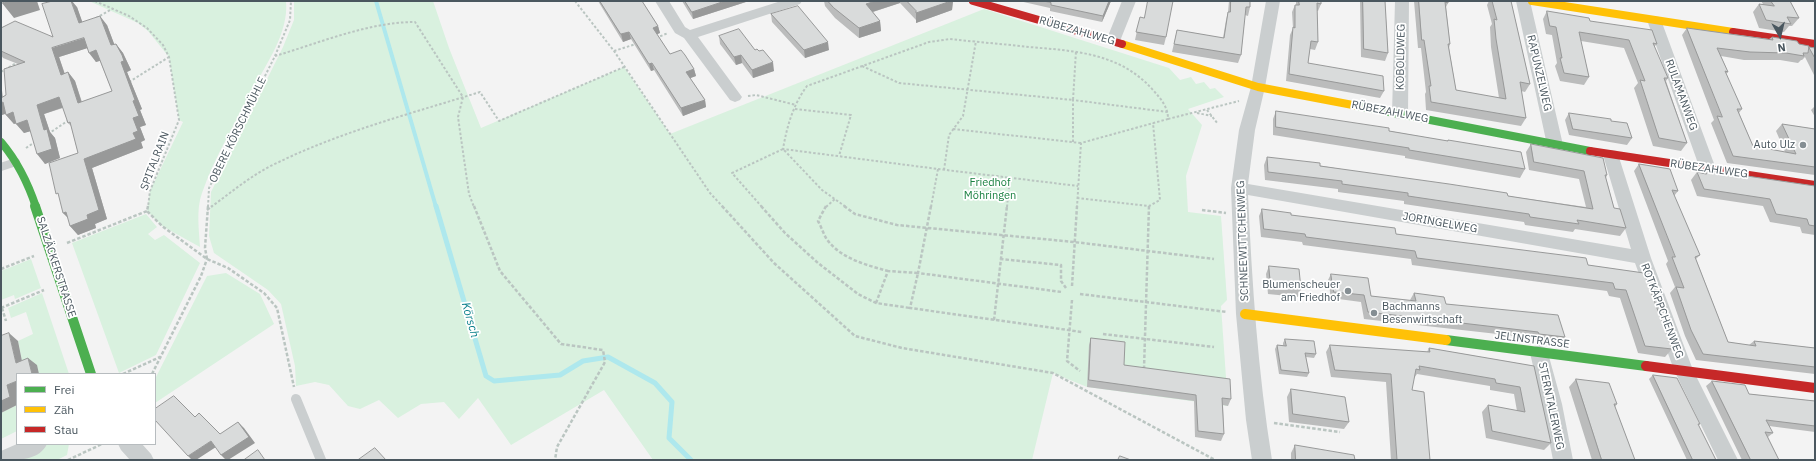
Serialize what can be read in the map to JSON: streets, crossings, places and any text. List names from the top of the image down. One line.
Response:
{"streets":{"street":["RÜBEZAHLWEG","KOBOLDWEG","RAPUNZELWEG","RULAMANWEG","JORINGELWEG","SCHNEEWITTCHENWEG","SALZÄCKERSTRASSE","ROTKÄPPCHENWEG","JELINSTRASSE","STERNTALERWEG"],"path":["OBERE KÖRSCHMÜHLE","SPITALRAIN"]},"crossings":[["RÜBEZAHLWEG","KOBOLDWEG"],["RÜBEZAHLWEG","RAPUNZELWEG"],["RÜBEZAHLWEG","RULAMANWEG"],["RÜBEZAHLWEG","SCHNEEWITTCHENWEG"],["RÜBEZAHLWEG","ROTKÄPPCHENWEG"],["JORINGELWEG","SCHNEEWITTCHENWEG"],["JORINGELWEG","ROTKÄPPCHENWEG"],["SCHNEEWITTCHENWEG","JELINSTRASSE"],["ROTKÄPPCHENWEG","JELINSTRASSE"],["JELINSTRASSE","STERNTALERWEG"]],"water":["Körsch"],"parks":["Friedhof Möhringen"],"places":["Auto Ulz","Blumenscheuer am Friedhof","Bachmanns Besenwirtschaft"],"legend":["Frei","Zäh","Stau"],"north":"bottom"}
